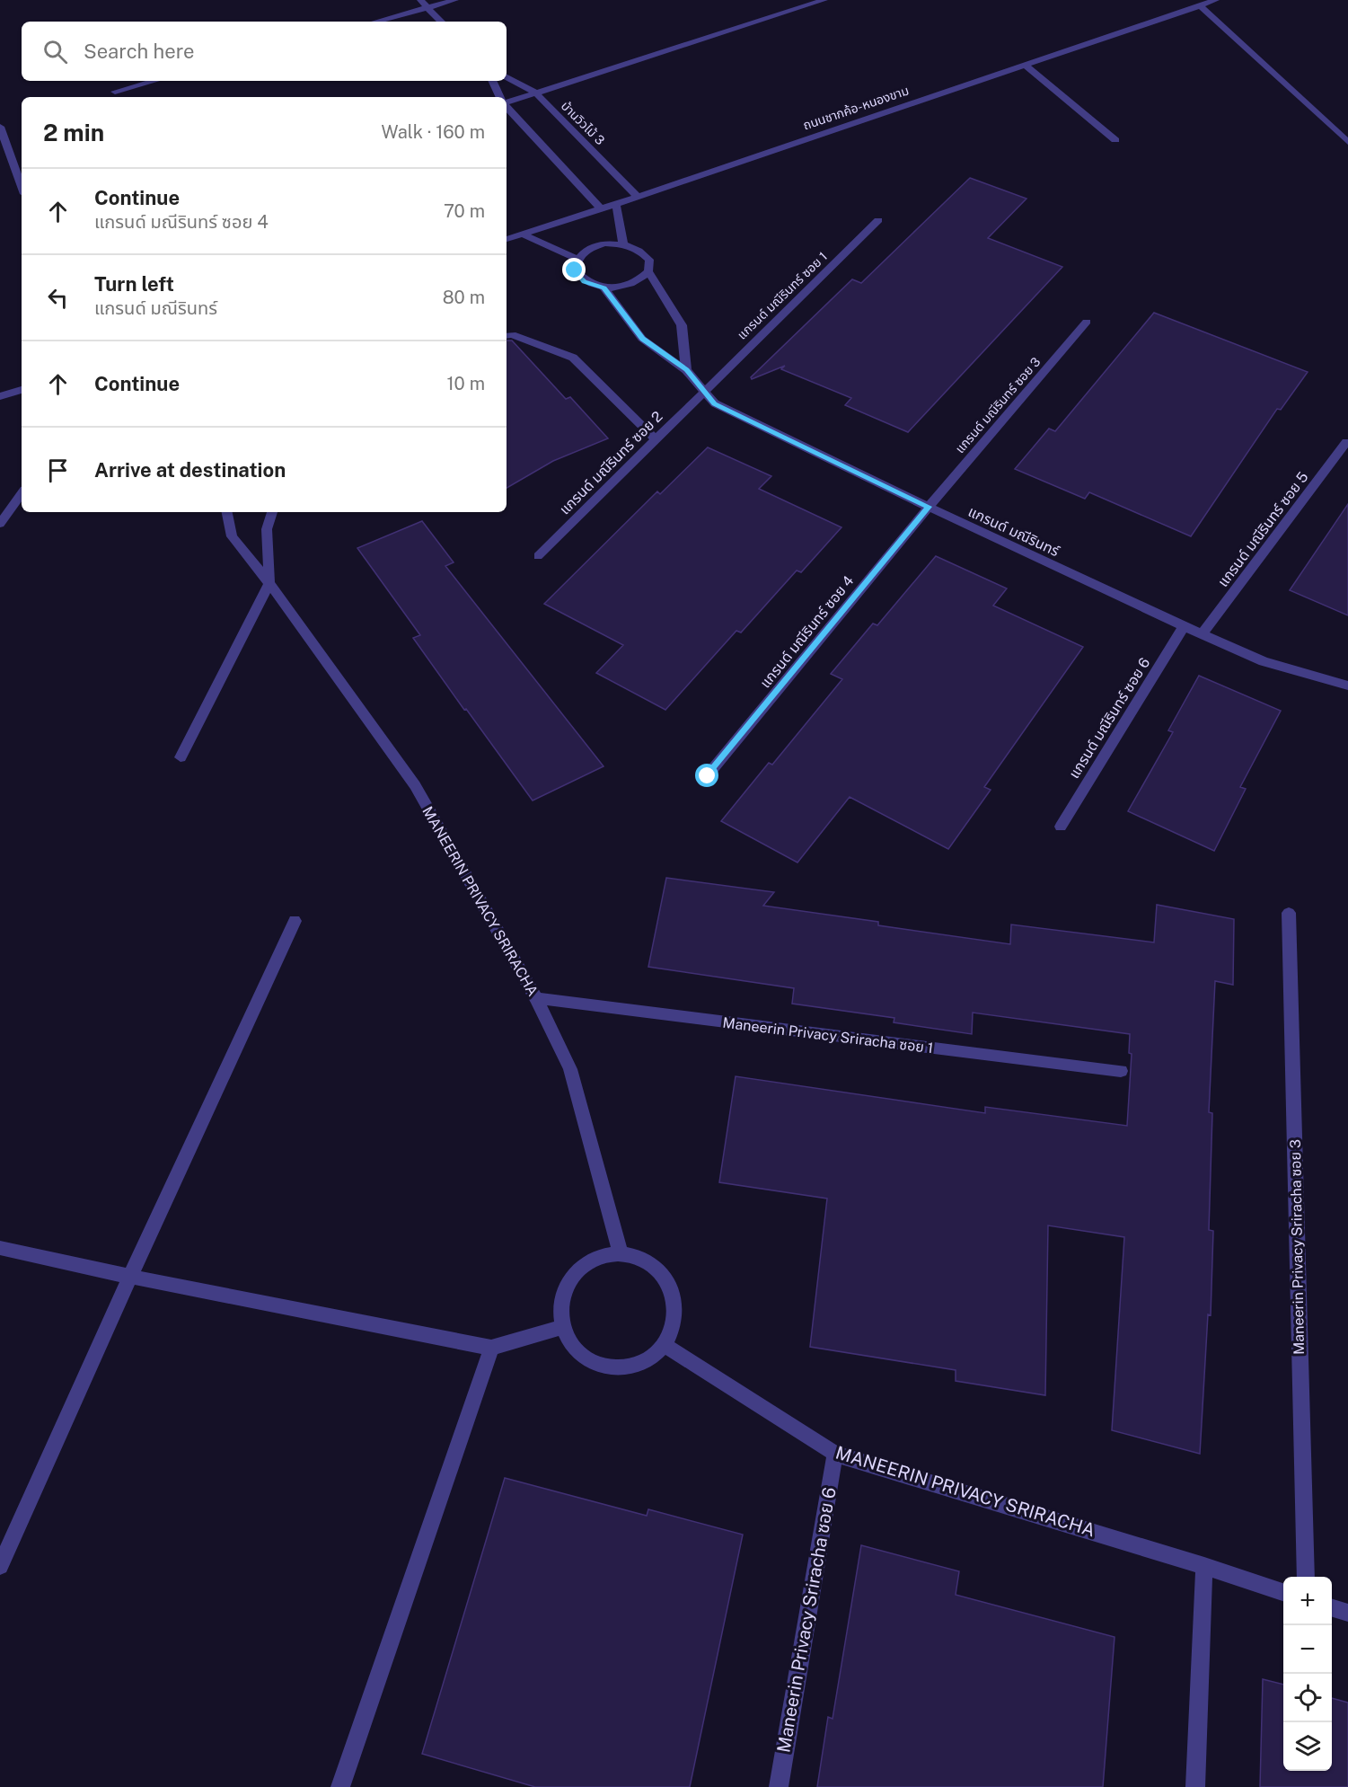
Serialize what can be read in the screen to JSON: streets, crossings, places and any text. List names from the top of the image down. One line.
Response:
{"streets":{"street":["ถนนชากค้อ-หนองขาม","บ้านวิวไม้ 3","แกรนด์ มณีรินทร์ ซอย 1","แกรนด์ มณีรินทร์ ซอย 3","แกรนด์ มณีรินทร์ ซอย 2","แกรนด์ มณีรินทร์ ซอย 5","แกรนด์ มณีรินทร์","แกรนด์ มณีรินทร์ ซอย 4","แกรนด์ มณีรินทร์ ซอย 6","MANEERIN PRIVACY SRIRACHA","Maneerin Privacy Sriracha ซอย 1","Maneerin Privacy Sriracha ซอย 3","Maneerin Privacy Sriracha ซอย 6"]},"crossings":[["ถนนชากค้อ-หนองขาม","บ้านวิวไม้ 3"],["แกรนด์ มณีรินทร์ ซอย 1","แกรนด์ มณีรินทร์ ซอย 2"],["แกรนด์ มณีรินทร์ ซอย 1","แกรนด์ มณีรินทร์"],["แกรนด์ มณีรินทร์ ซอย 3","แกรนด์ มณีรินทร์"],["แกรนด์ มณีรินทร์ ซอย 3","แกรนด์ มณีรินทร์ ซอย 4"],["แกรนด์ มณีรินทร์ ซอย 2","แกรนด์ มณีรินทร์"],["แกรนด์ มณีรินทร์ ซอย 5","แกรนด์ มณีรินทร์"],["แกรนด์ มณีรินทร์","แกรนด์ มณีรินทร์ ซอย 4"],["แกรนด์ มณีรินทร์","แกรนด์ มณีรินทร์ ซอย 6"],["MANEERIN PRIVACY SRIRACHA","Maneerin Privacy Sriracha ซอย 1"],["MANEERIN PRIVACY SRIRACHA","Maneerin Privacy Sriracha ซอย 6"]],"page":{"search":"Search here","heading":["2 min","Walk · 160 m"],"list":[["Continue","แกรนด์ มณีรินทร์ ซอย 4","70 m"],["Turn left","แกรนด์ มณีรินทร์","80 m"],["Continue","10 m"],"Arrive at destination"],"map_buttons":["+","−"]}}
